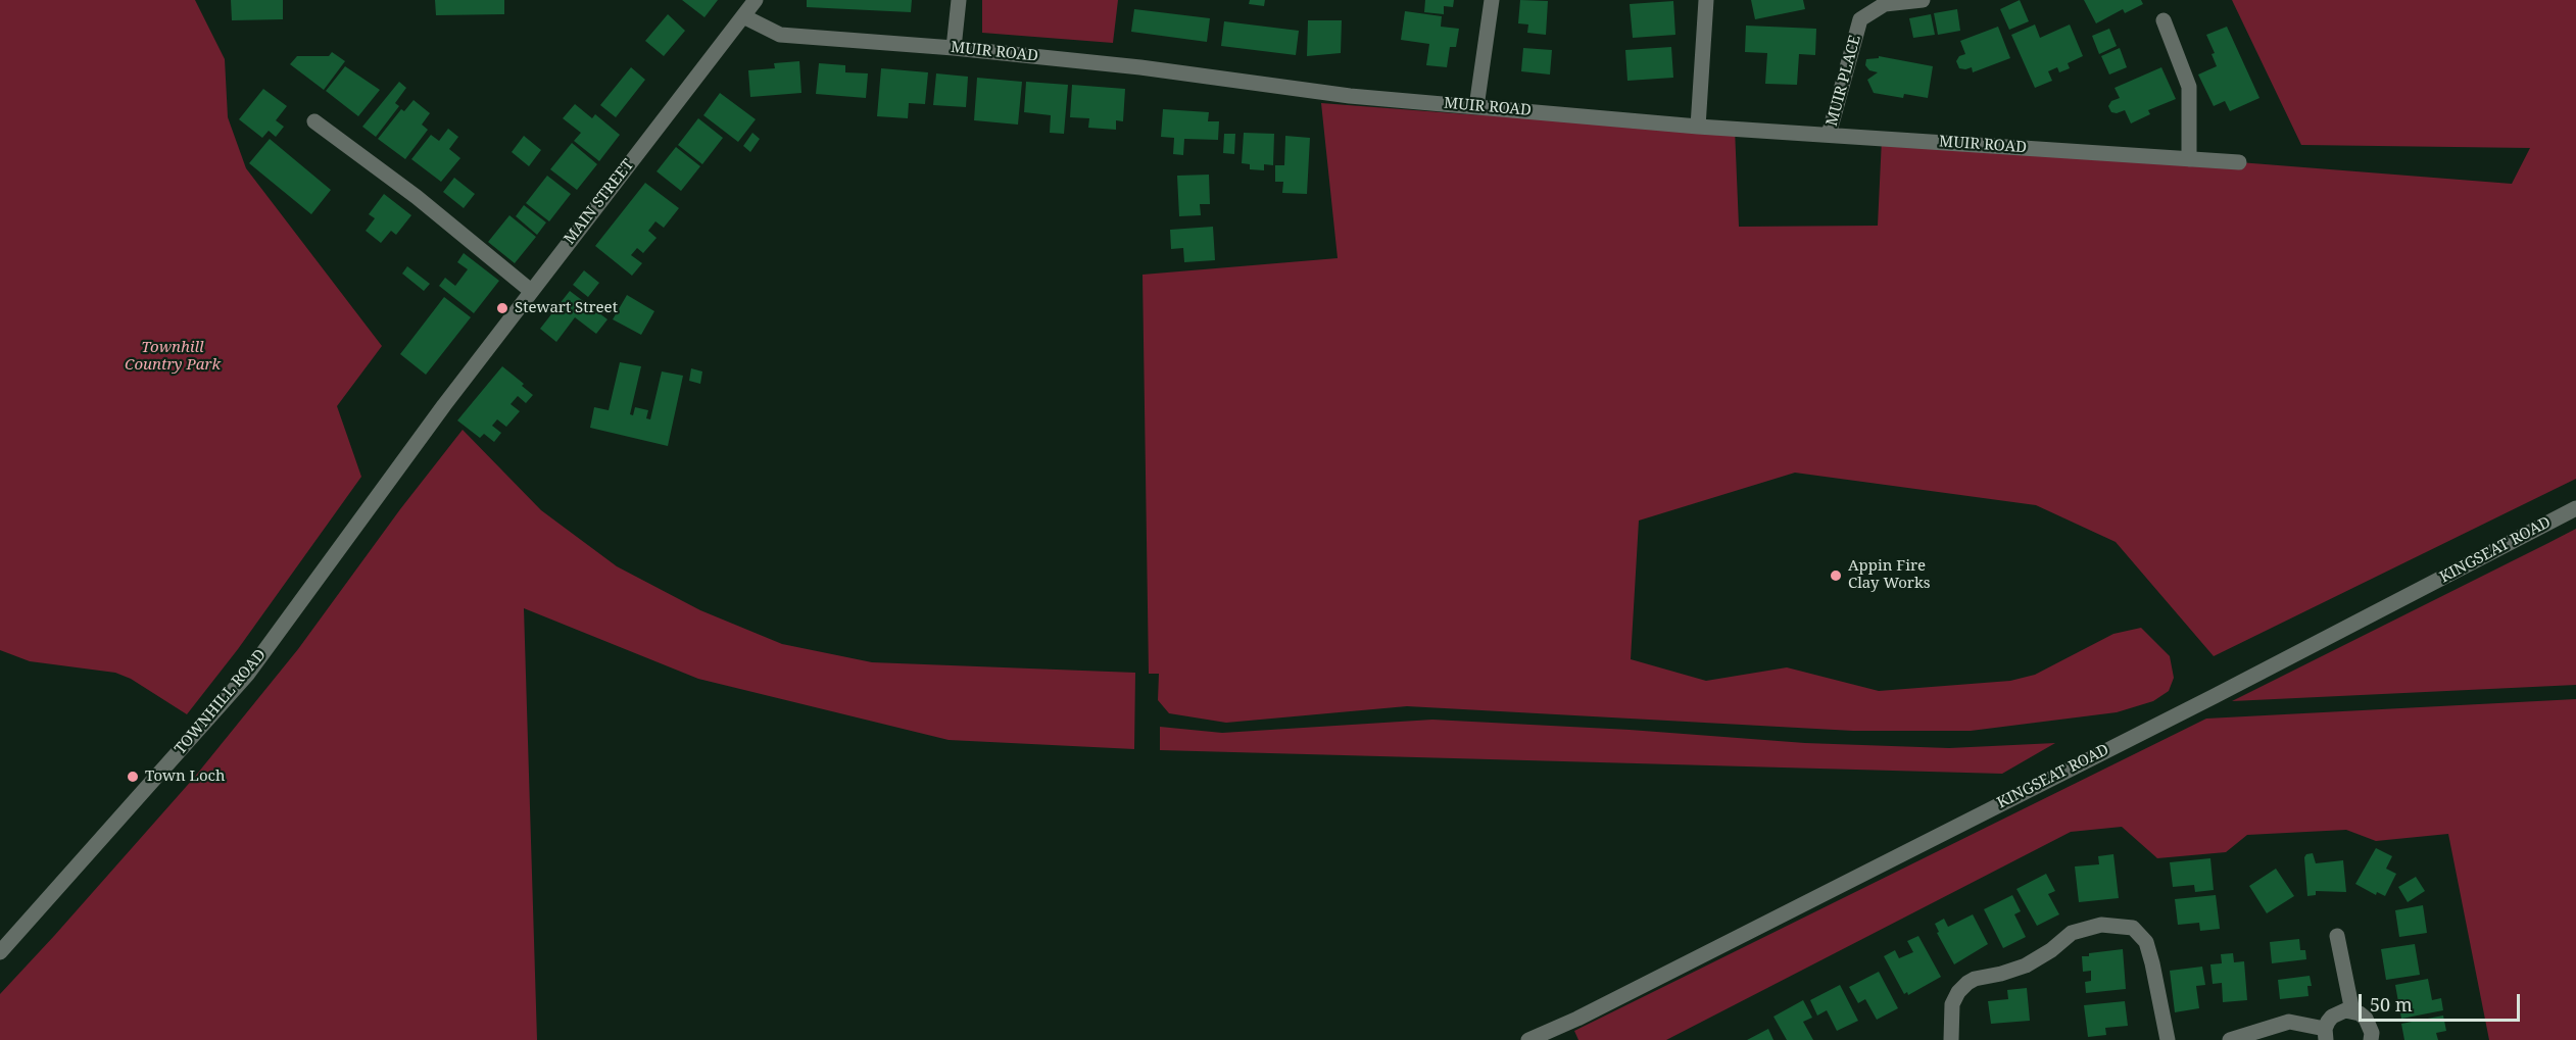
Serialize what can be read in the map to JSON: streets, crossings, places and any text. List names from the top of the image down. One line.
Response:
{"streets":{"street":["MUIR ROAD","MUIR PLACE","MAIN STREET","KINGSEAT ROAD","TOWNHILL ROAD"]},"crossings":[["MUIR ROAD","MUIR PLACE"],["MUIR ROAD","MAIN STREET"],["MAIN STREET","TOWNHILL ROAD"]],"parks":["Townhill Country Park"],"places":["Stewart Street","Appin Fire Clay Works","Town Loch"],"scale_bar":"50 m"}
